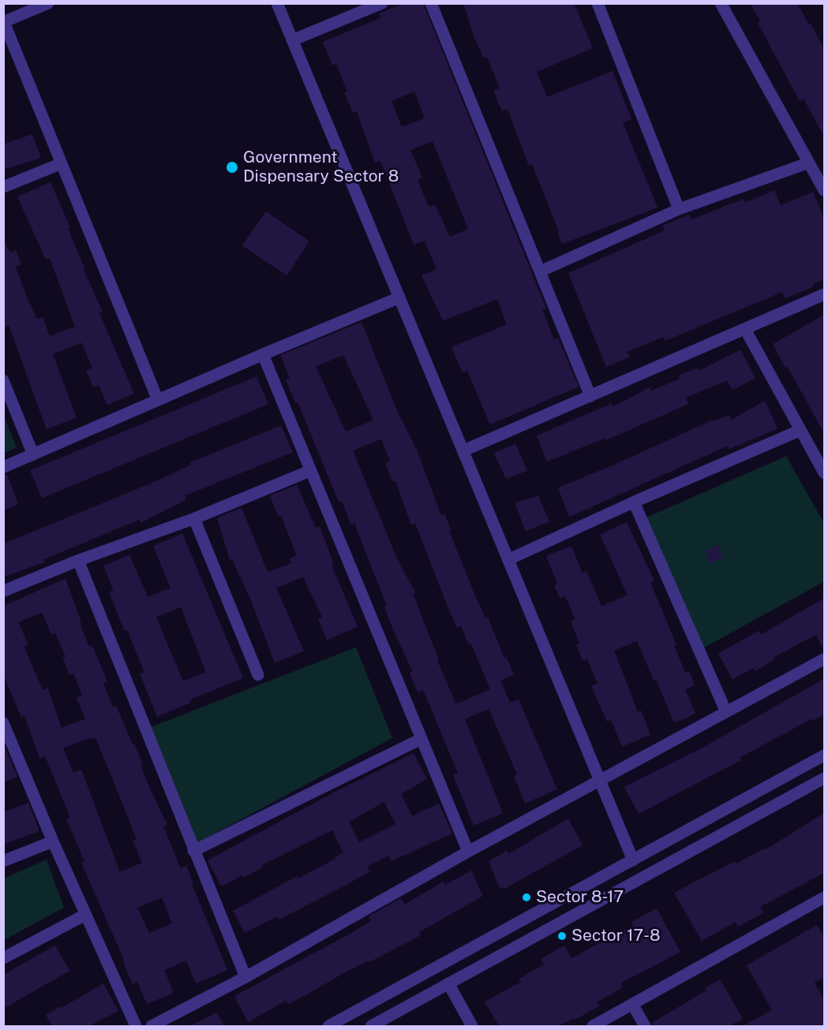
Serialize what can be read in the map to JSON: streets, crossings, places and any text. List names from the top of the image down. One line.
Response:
{"places":["Government Dispensary Sector 8","Sector 8-17","Sector 17-8"]}
